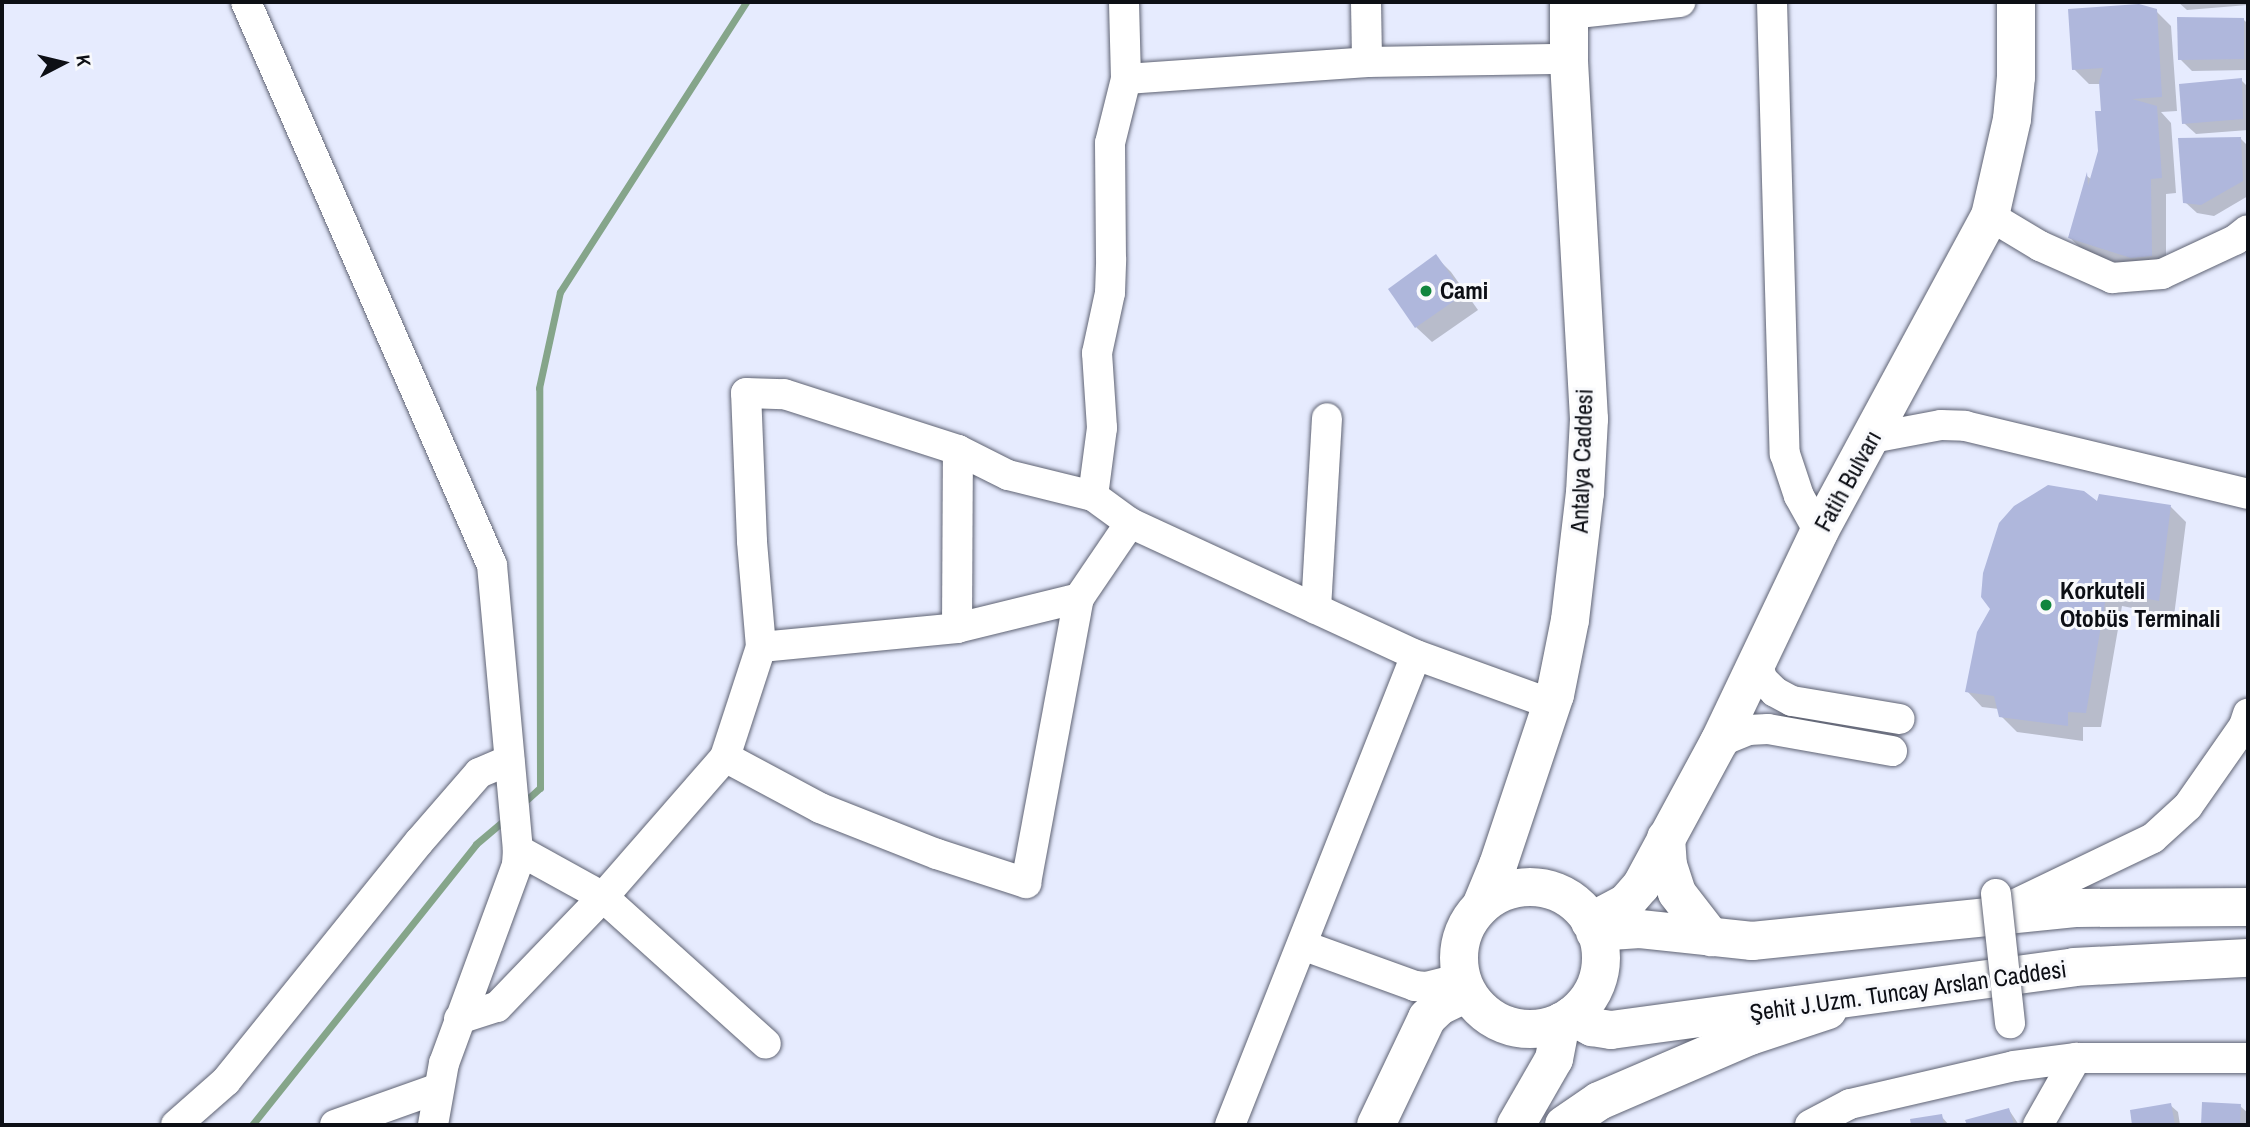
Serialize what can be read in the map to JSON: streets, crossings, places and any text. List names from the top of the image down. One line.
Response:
{"streets":{"main road":["Antalya Caddesi","Fatih Bulvarı","Şehit J.Uzm. Tuncay Arslan Caddesi"]},"crossings":[["Antalya Caddesi","Fatih Bulvarı"],["Antalya Caddesi","Şehit J.Uzm. Tuncay Arslan Caddesi"],["Fatih Bulvarı","Şehit J.Uzm. Tuncay Arslan Caddesi"]],"places":["Cami","Korkuteli Otobüs Terminali"],"north":"right"}
